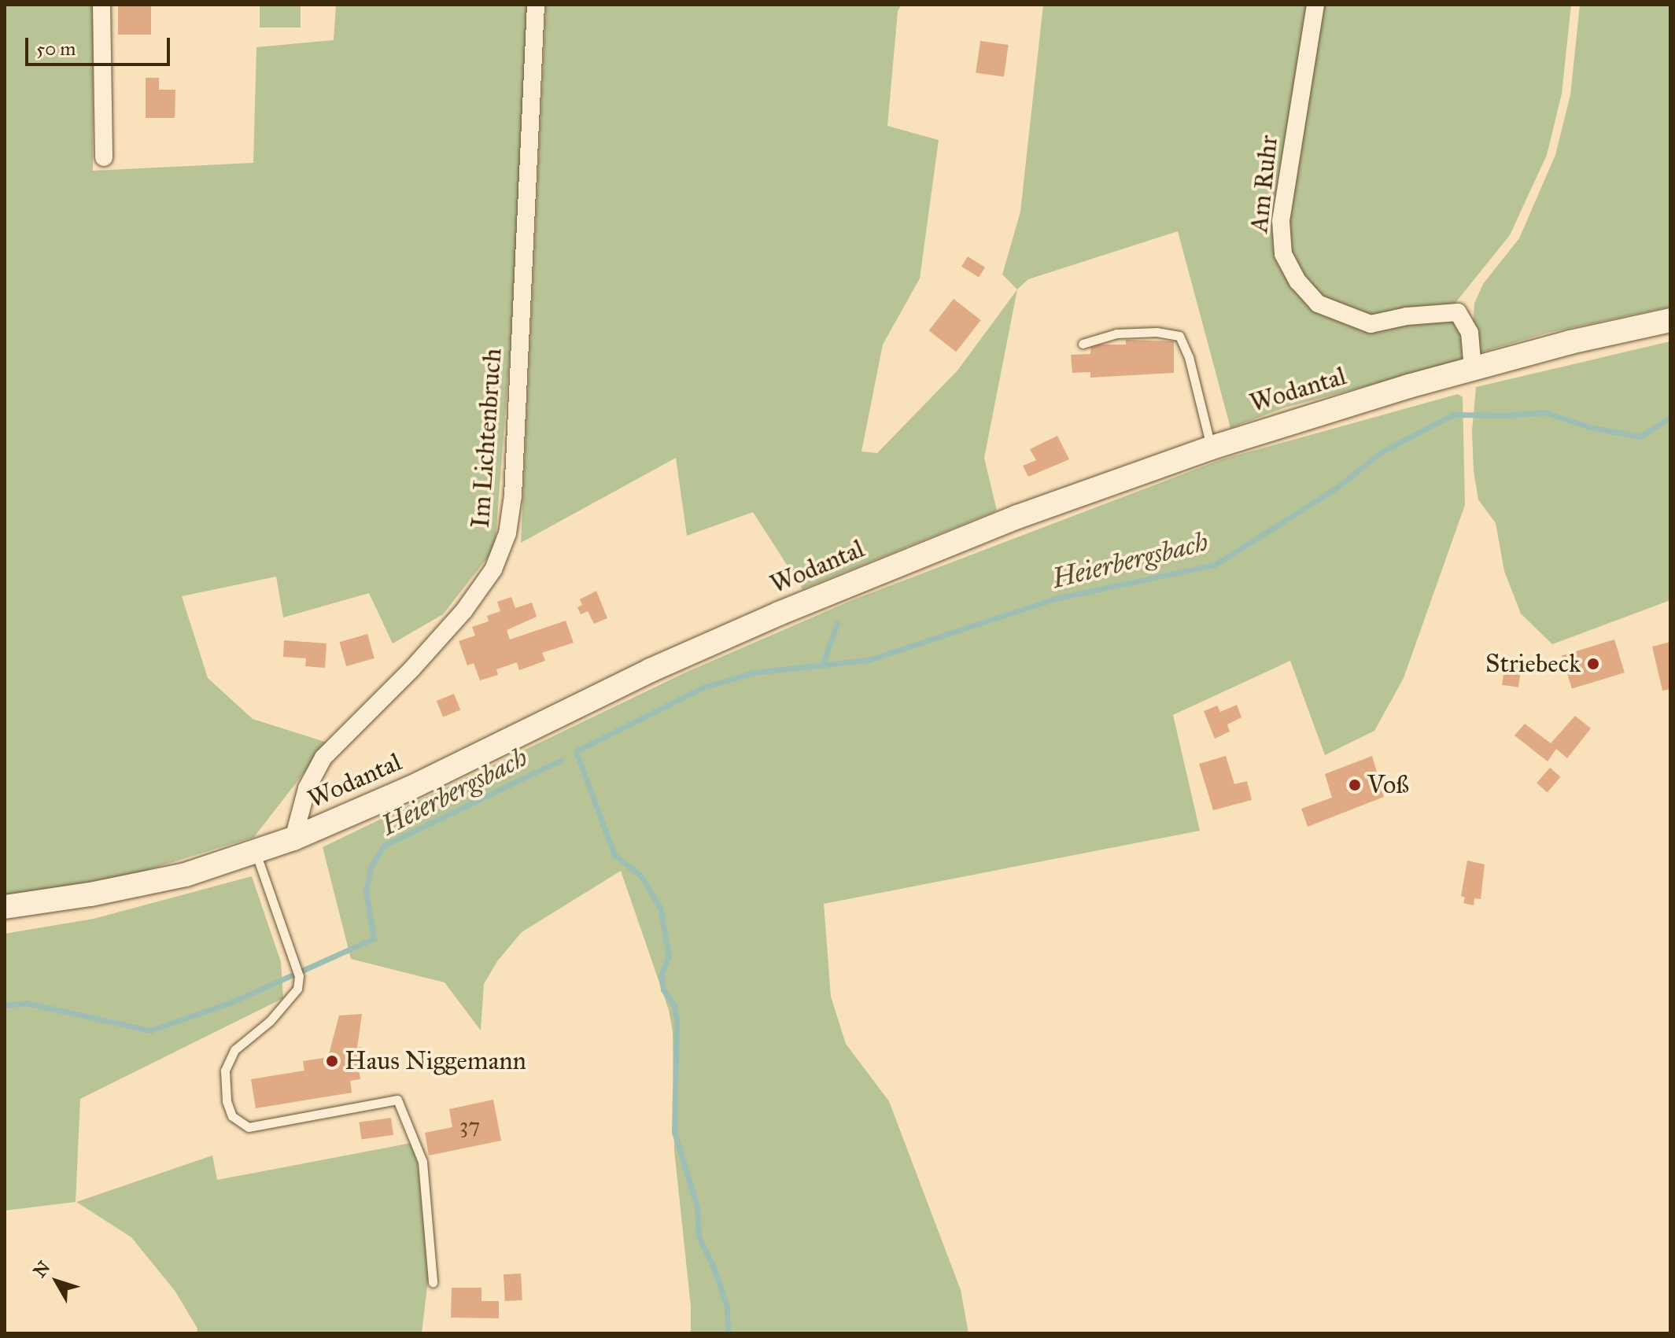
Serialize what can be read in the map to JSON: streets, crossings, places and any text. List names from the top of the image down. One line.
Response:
{"streets":{"main road":["Wodantal"],"street":["Am Ruhr","Im Lichtenbruch"]},"crossings":[["Am Ruhr","Wodantal"],["Wodantal","Im Lichtenbruch"]],"water":["Heierbergsbach"],"places":["Striebeck","Voß","Haus Niggemann"],"house_numbers":["37"],"scale_bar":"50 m","north":"top left"}
